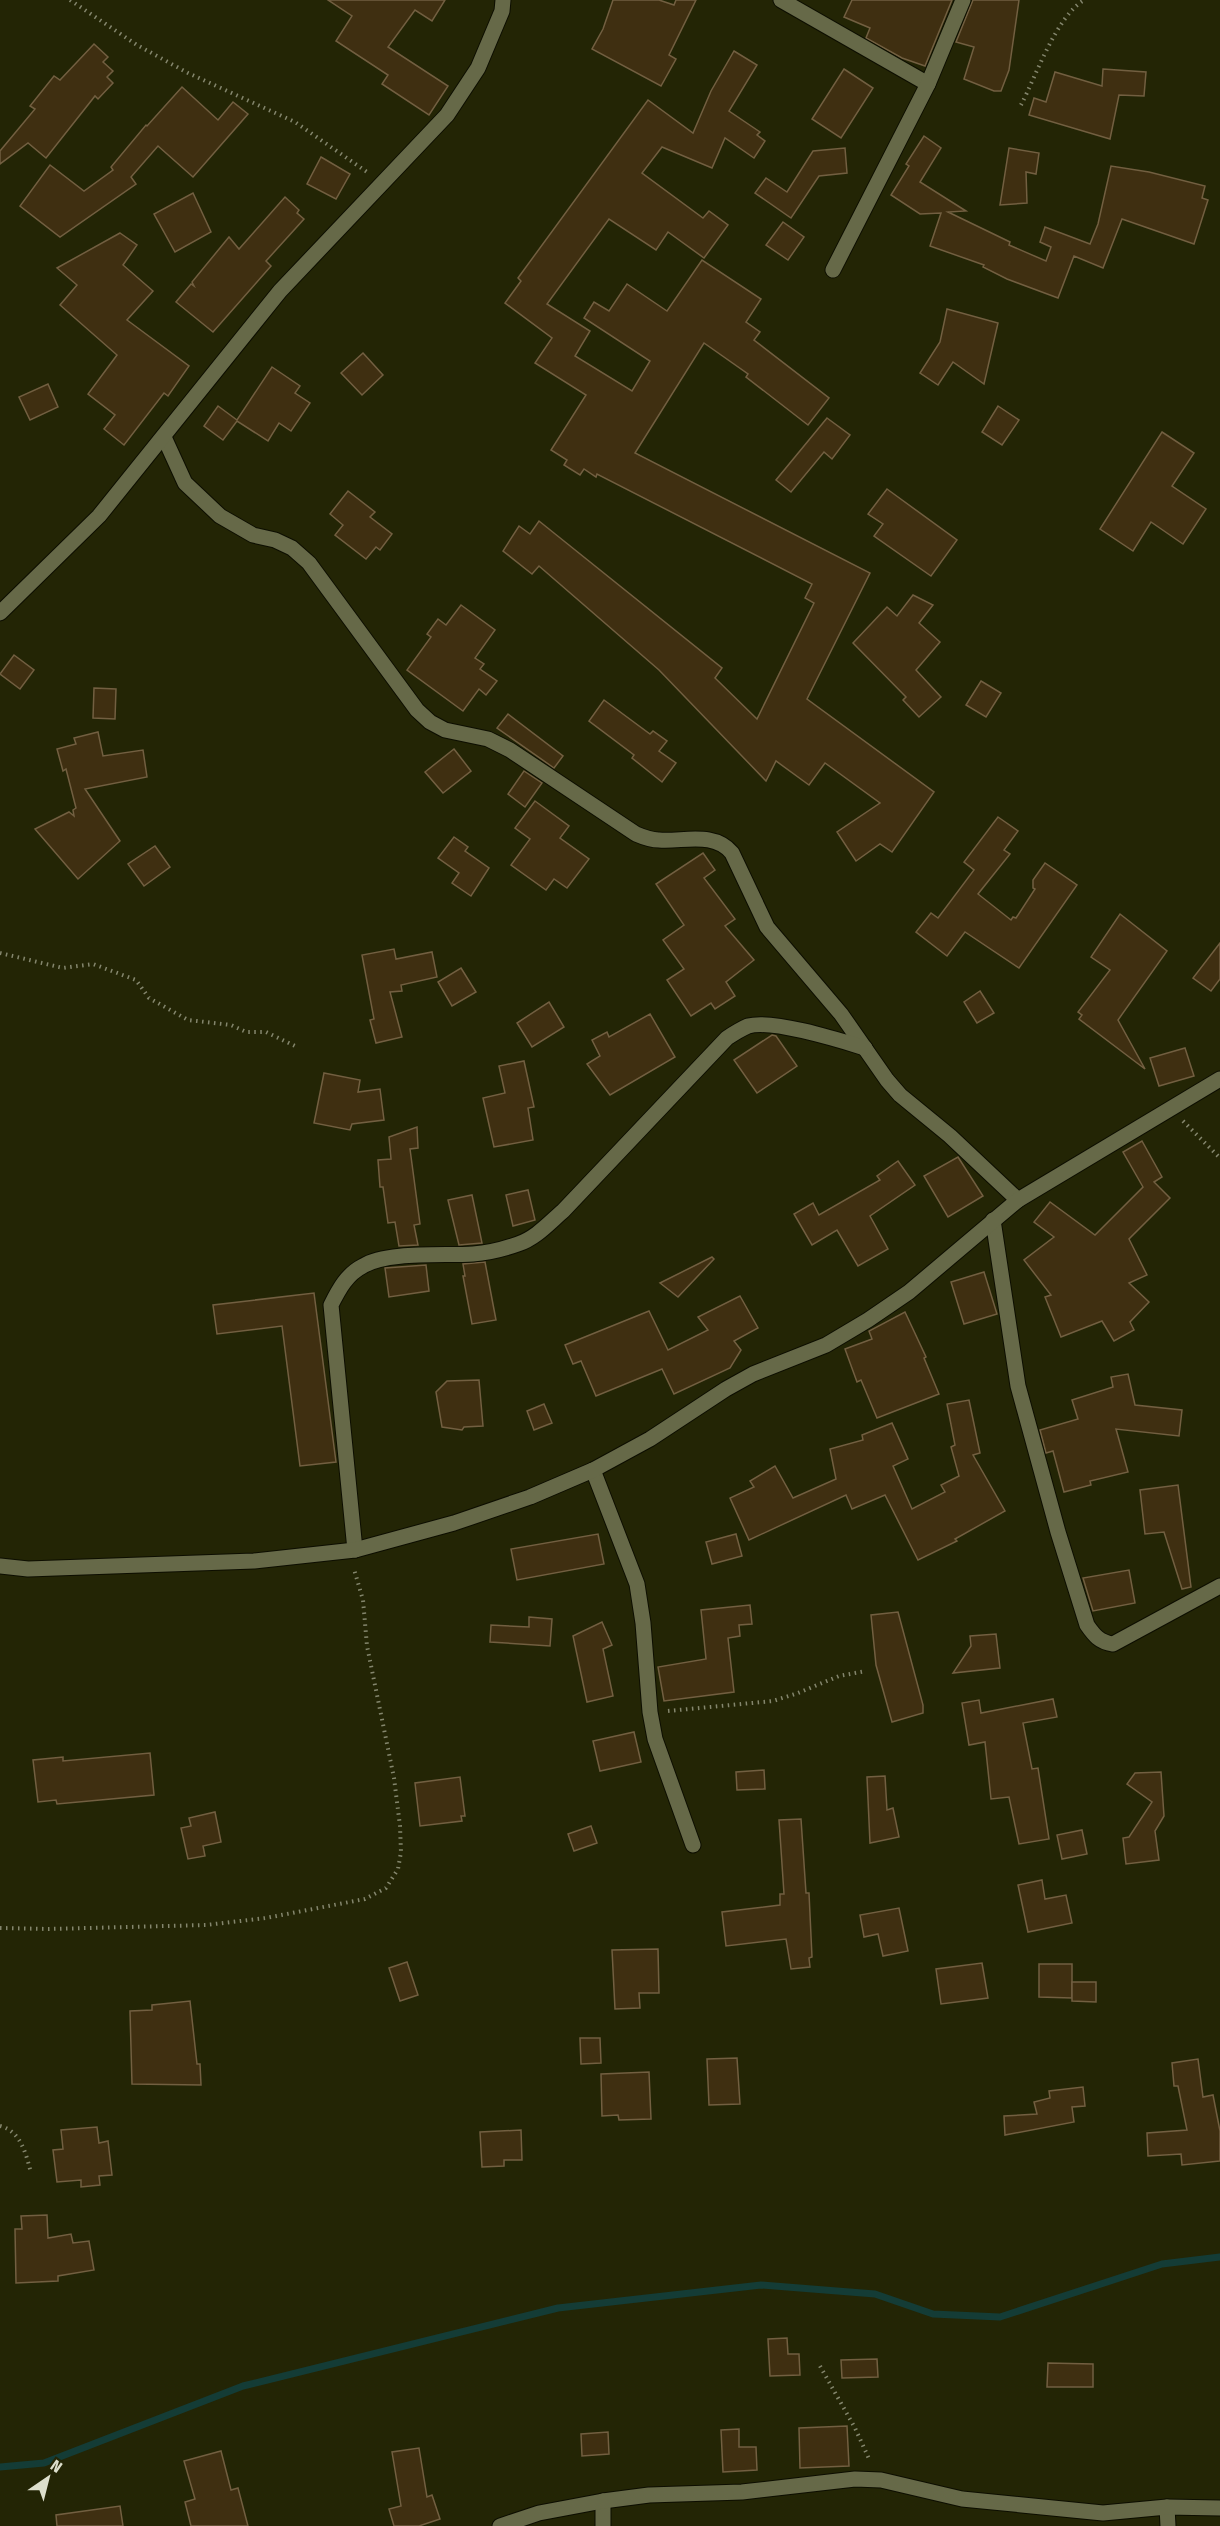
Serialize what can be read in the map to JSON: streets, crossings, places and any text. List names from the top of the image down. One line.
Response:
{"north":"top right"}
